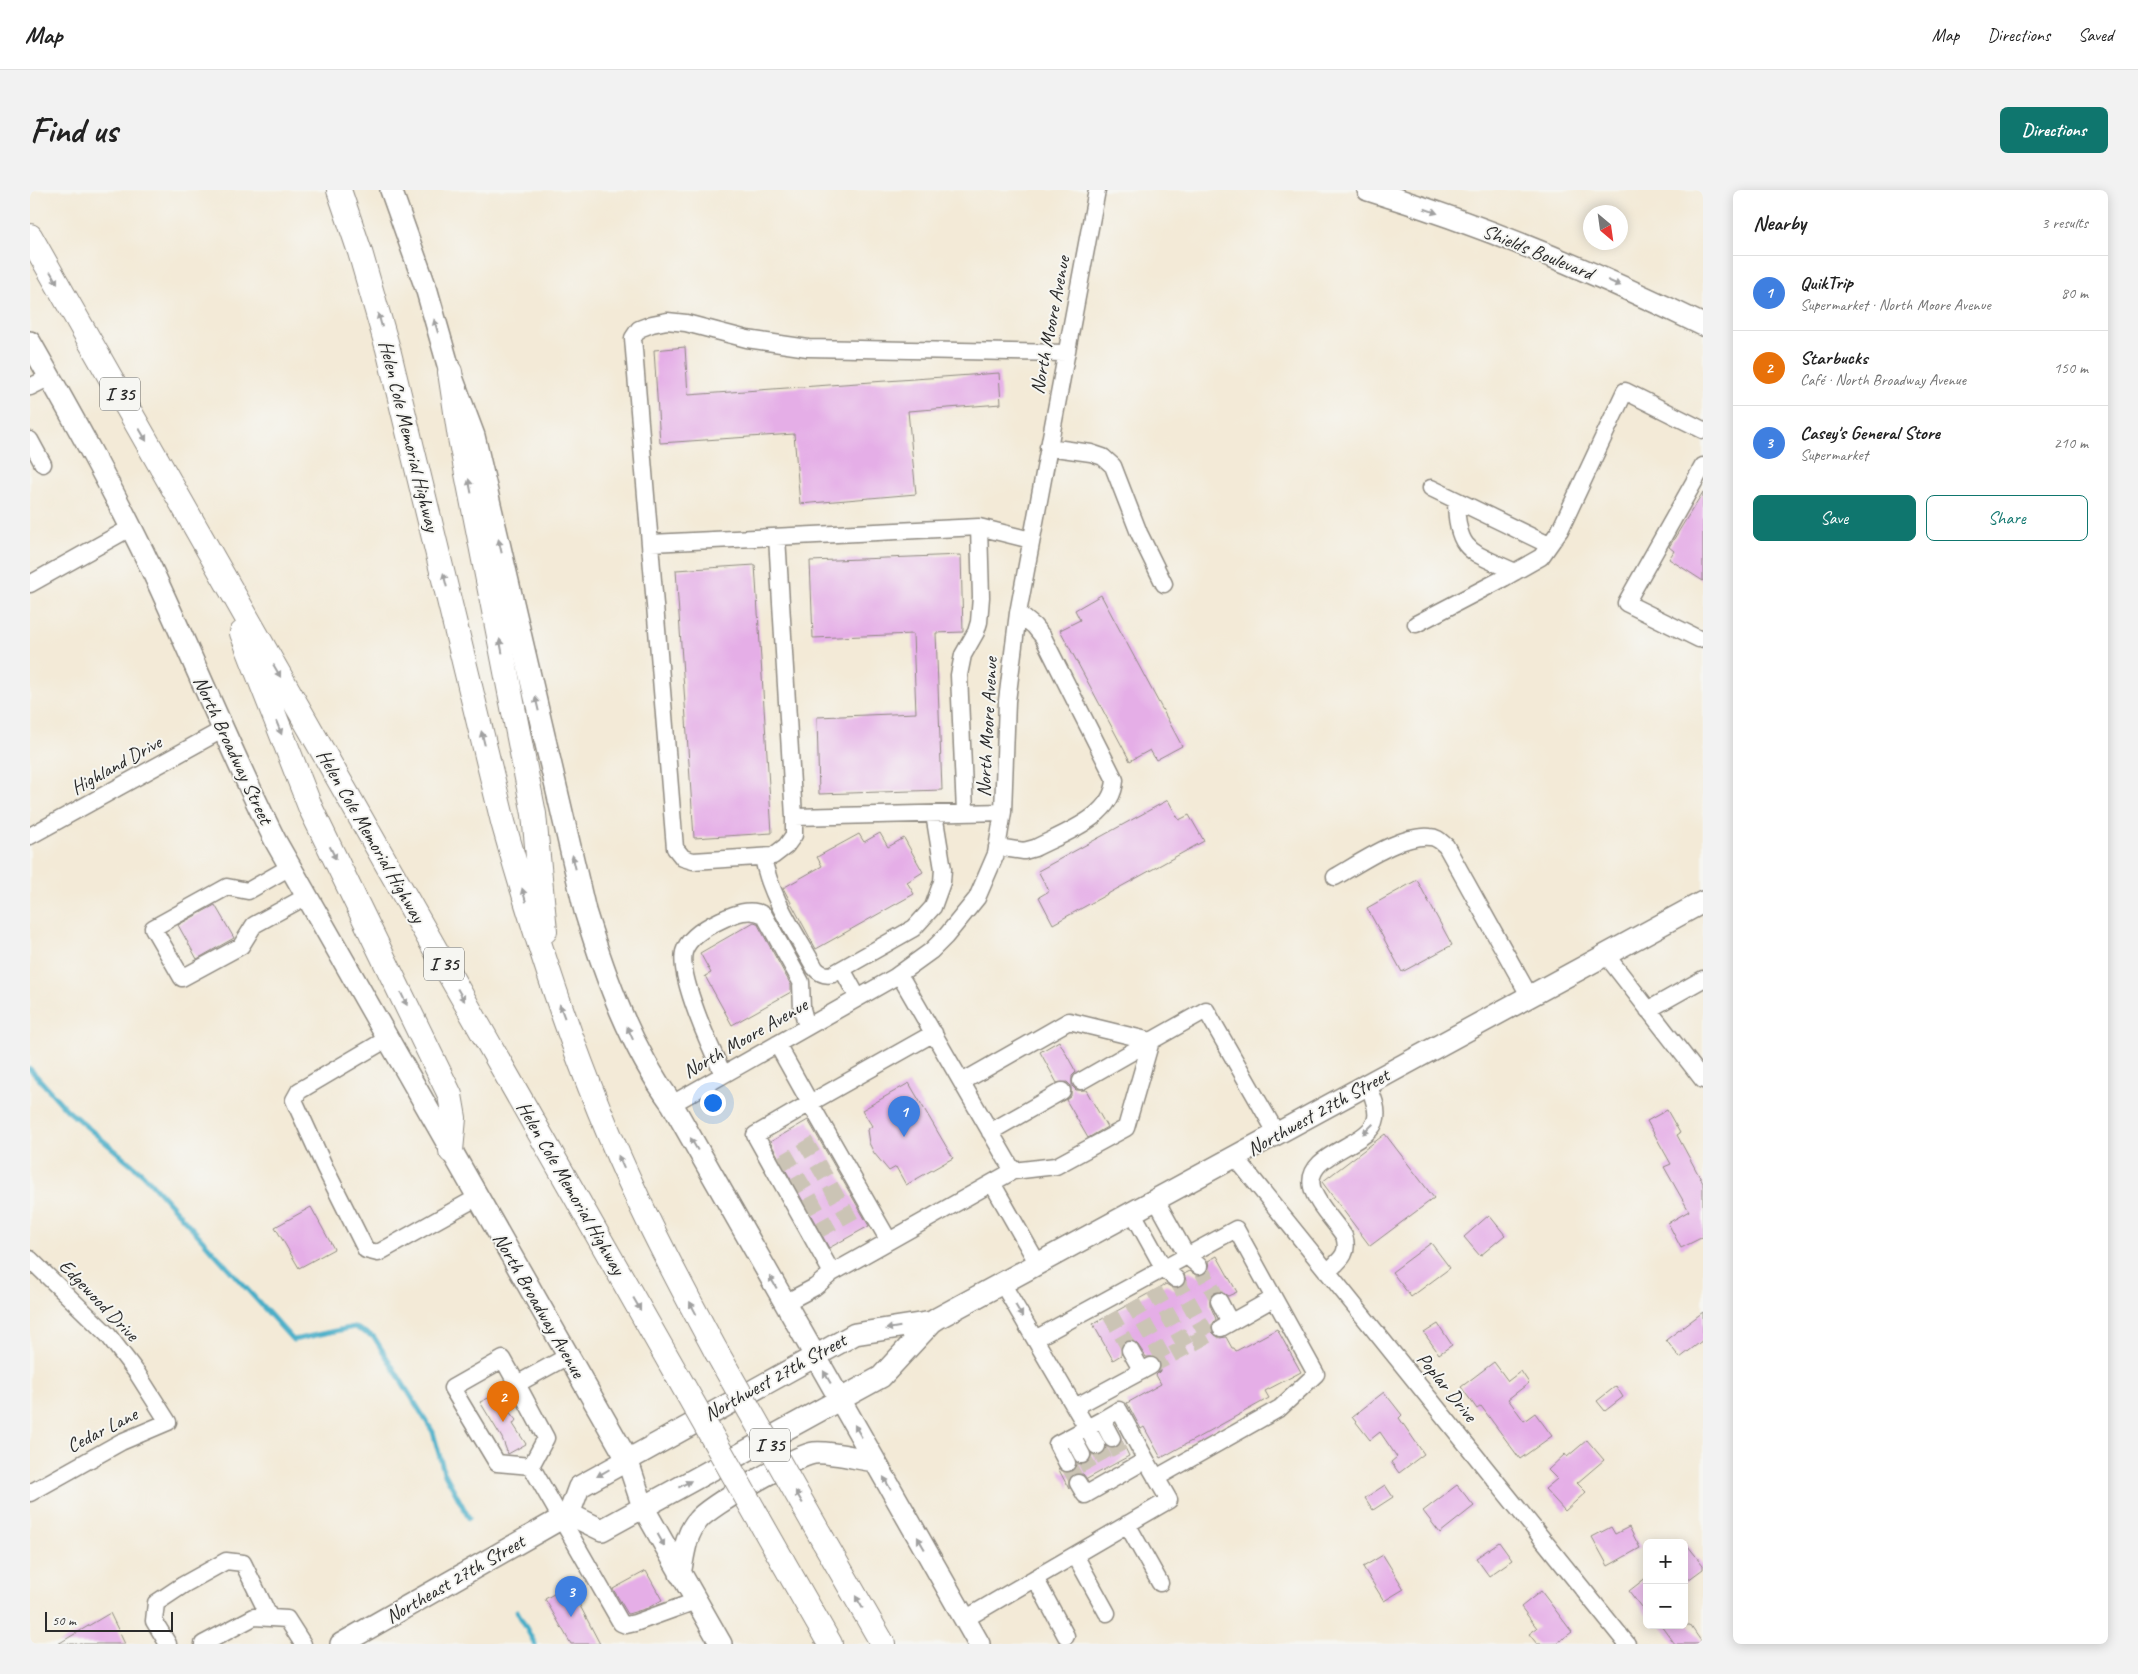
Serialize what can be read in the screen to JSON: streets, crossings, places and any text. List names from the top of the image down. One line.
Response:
{"streets":{"highway":["I 35","Helen Cole Memorial Highway"],"main road":["Shields Boulevard","North Broadway Street","Northwest 27th Street","North Broadway Avenue","Northeast 27th Street"],"street":["North Moore Avenue","Highland Drive","Edgewood Drive","Poplar Drive","Cedar Lane"]},"crossings":[["North Broadway Street","Highland Drive"],["North Broadway Street","North Broadway Avenue"],["Northwest 27th Street","North Broadway Avenue"],["Northwest 27th Street","Poplar Drive"],["Edgewood Drive","Cedar Lane"]],"one_way":["Shields Boulevard"],"scale_bar":"50 m","north":"bottom right","page":{"header":"Map","nav":["Map","Directions","Saved"],"buttons":["Directions",["Save","Share"]],"title":"Find us","heading":["Nearby","3 results"],"list":[{"mark":"1","name":"QuikTrip","note":"Supermarket · North Moore Avenue","value":"80 m"},{"mark":"2","name":"Starbucks","note":"Café · North Broadway Avenue","value":"150 m"},{"mark":"3","name":"Casey's General Store","note":"Supermarket","value":"210 m"}],"pins":["1","2","3"],"map_buttons":["+","−"],"scale":"50 m"}}
